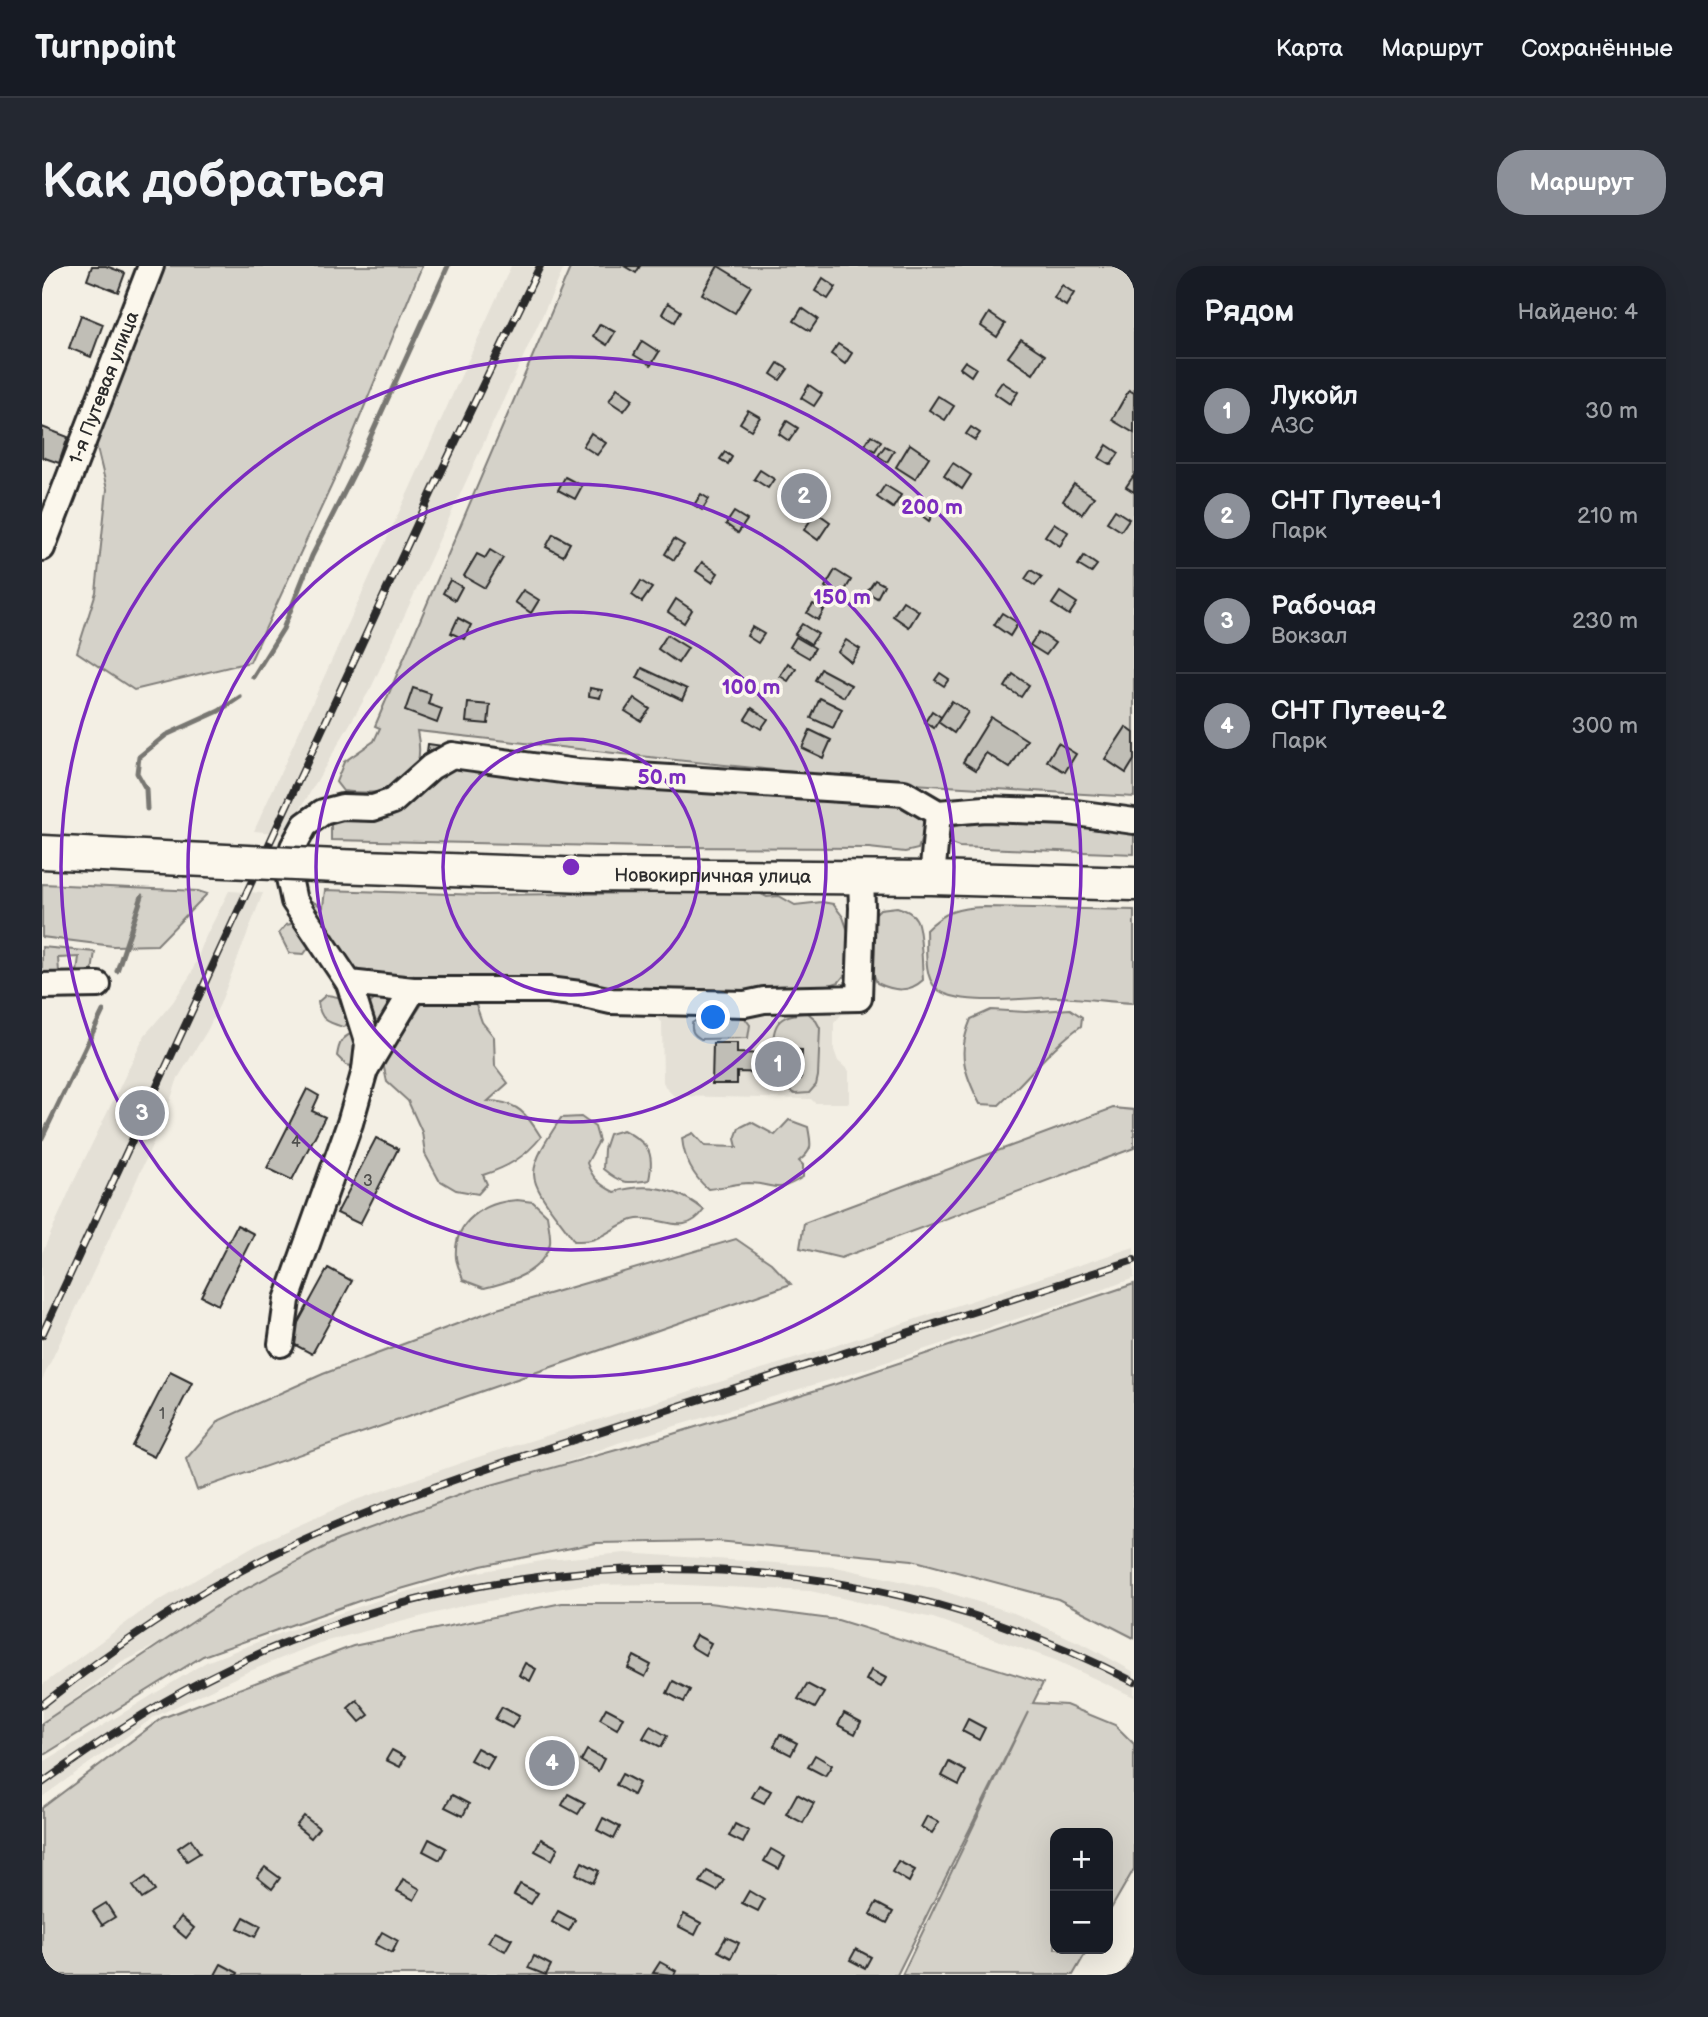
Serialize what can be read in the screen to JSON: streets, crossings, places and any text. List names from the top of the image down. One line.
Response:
{"streets":{"main road":["Новокирпичная улица"],"street":["1-я Путевая улица"]},"house_numbers":["4","3","1"],"page":{"header":"Turnpoint","nav":["Карта","Маршрут","Сохранённые"],"buttons":"Маршрут","title":"Как добраться","heading":["Рядом","Найдено: 4"],"list":[{"mark":"1","name":"Лукойл","note":"АЗС","value":"30 m"},{"mark":"2","name":"СНТ Путеец-1","note":"Парк","value":"210 m"},{"mark":"3","name":"Рабочая","note":"Вокзал","value":"230 m"},{"mark":"4","name":"СНТ Путеец-2","note":"Парк","value":"300 m"}],"pins":["2","1","3","4"],"map_buttons":["+","−"]},"rings":["200 m","150 m","100 m","50 m"]}
